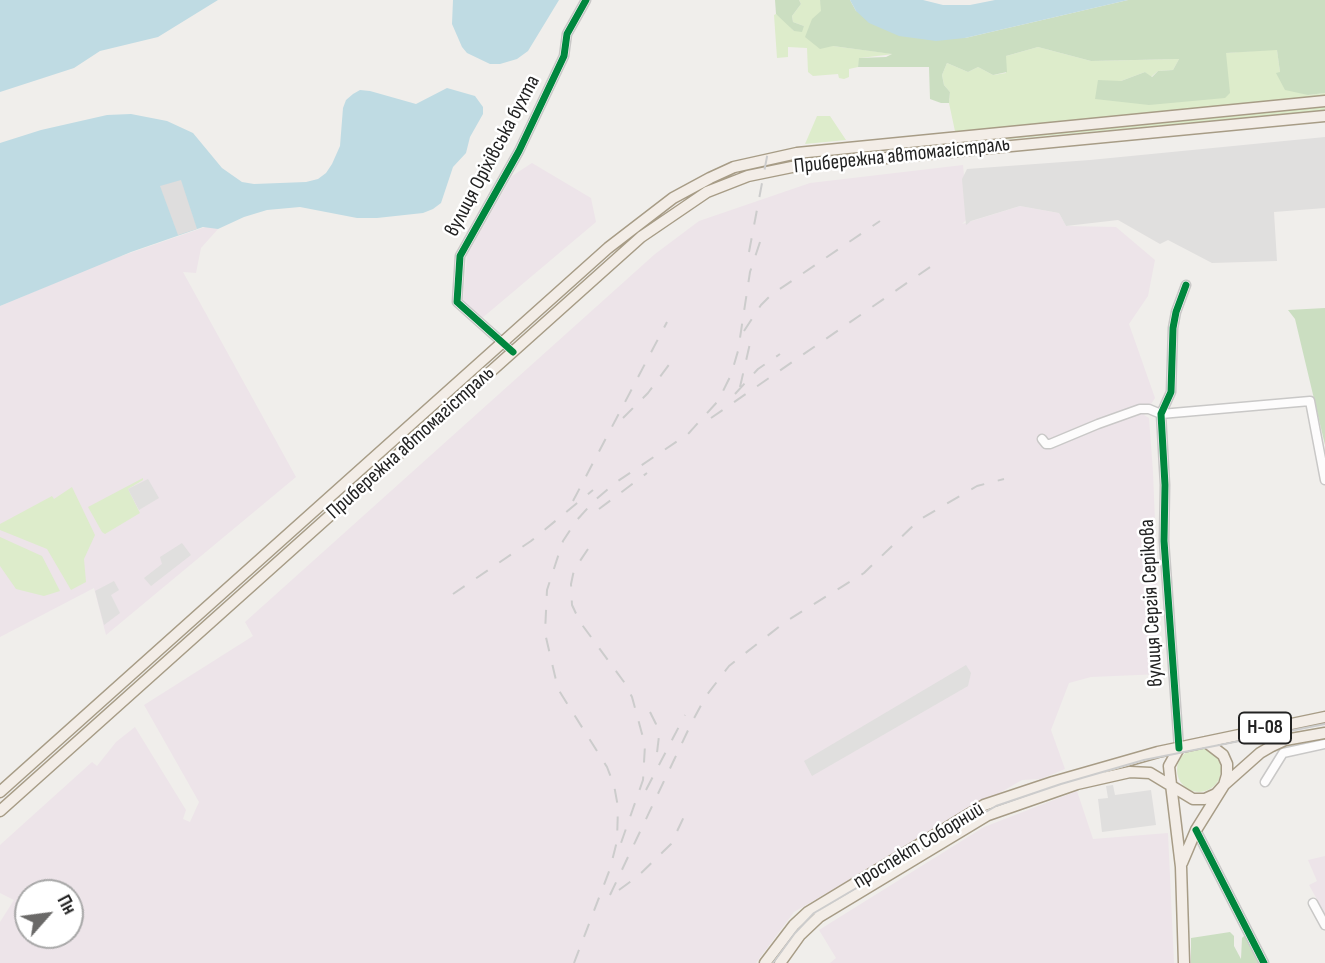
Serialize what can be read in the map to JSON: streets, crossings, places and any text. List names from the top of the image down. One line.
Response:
{"streets":{"main road":["Прибережна автомагістраль","Н-08","проспект Соборний"],"street":["вулиця Оріхівська бухта","вулиця Сергія Серікова"]},"crossings":[["вулиця Оріхівська бухта","Прибережна автомагістраль"],["вулиця Сергія Серікова","Н-08"],["вулиця Сергія Серікова","проспект Соборний"],["Н-08","проспект Соборний"]],"north":"top right"}
